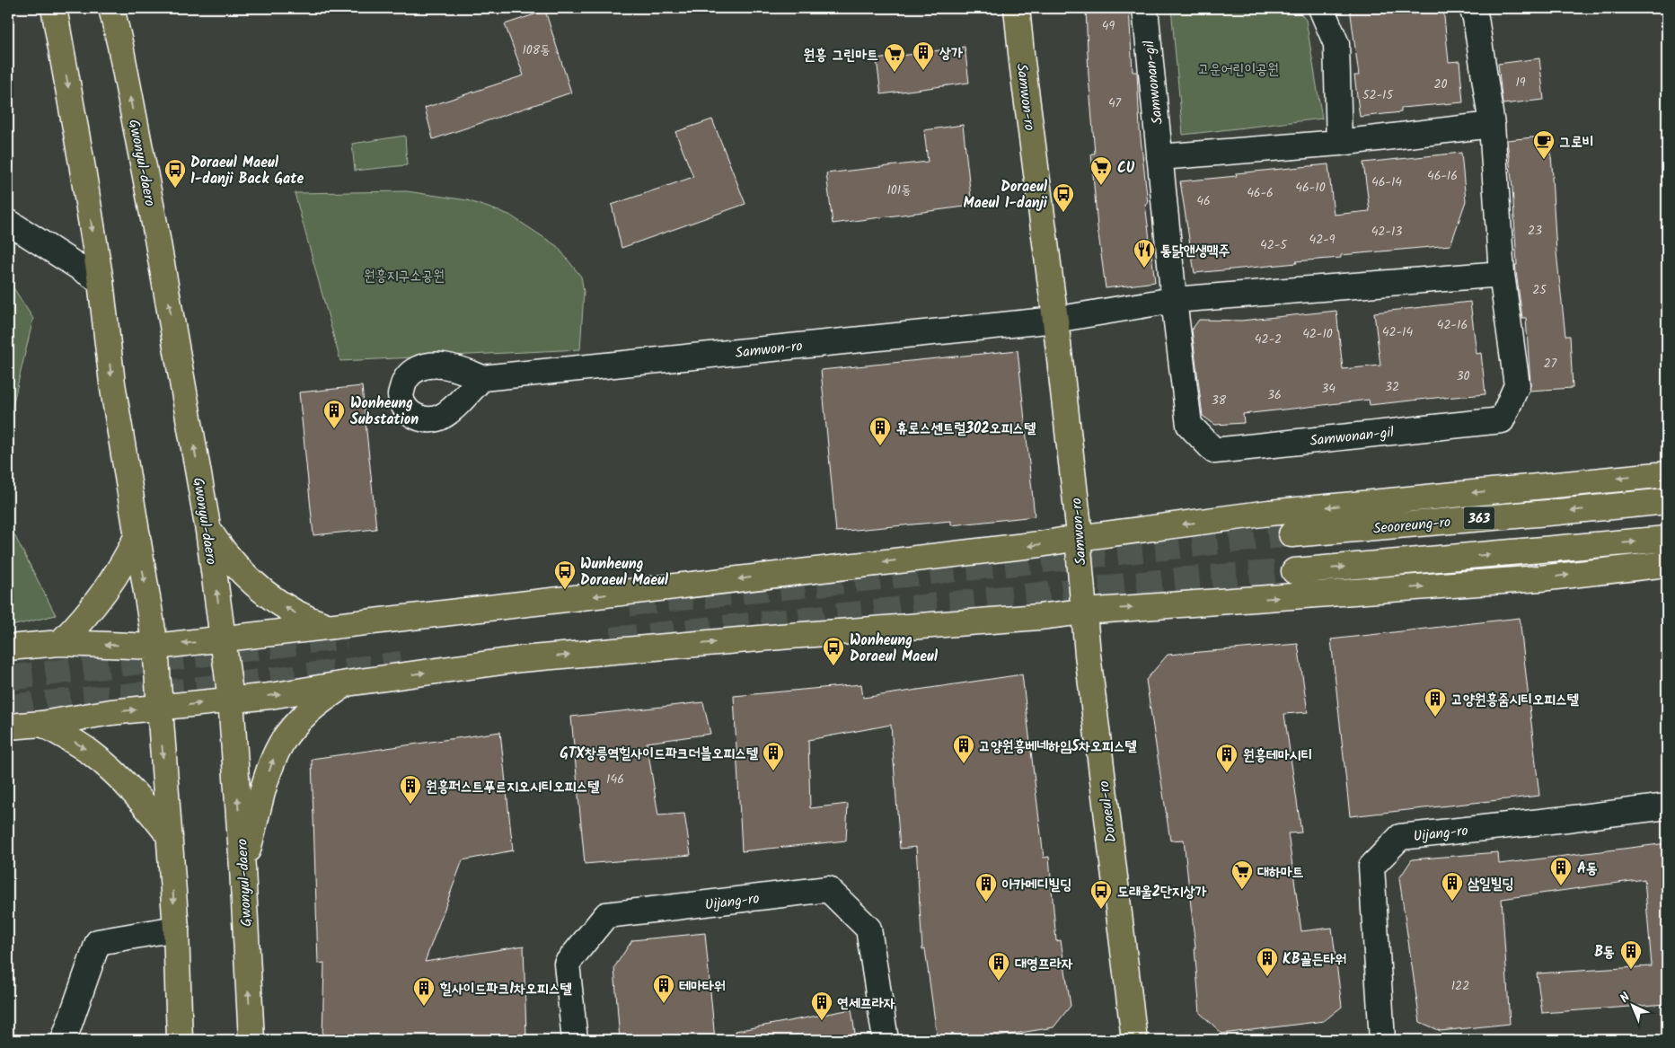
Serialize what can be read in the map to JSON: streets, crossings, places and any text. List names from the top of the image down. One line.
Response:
{"streets":{"main road":["Samwon-ro","Gwonyul-daero","363","Seooreung-ro","Doraeul-ro"],"street":["Samwonan-gil","Uijang-ro"]},"crossings":[["Samwon-ro","Doraeul-ro"]],"parks":["고운어린이공원","원흥지구소공원"],"places":{"building":["상가","Wonheung Substation","휴로스센트럴302오피스텔","고양원흥줌시티오피스텔","고양원흥베네하임5차오피스텔","GTX창릉역힐사이드파크더블오피스텔","원흥테마시티","원흥퍼스트푸르지오시티오피스텔","A동","삼일빌딩","아카메디빌딩","B동","KB골든타워","대영프라자","테마타워","힐사이드파크1차오피스텔","연세프라자"],"supermarket":["원흥 그린마트","CU","대하마트"],"cafe":["그로비"],"bus stop":["Doraeul Maeul 1-danji Back Gate","Doraeul Maeul 1-danji","Wunheung Doraeul Maeul","Wonheung Doraeul Maeul","도래울2단지상가"],"restaurant":["통닭앤생맥주"]},"house_numbers":["49","108동","19","20","52-15","47","46-16","46-14","46-10","101동","46-6","46","23","42-13","42-9","42-5","25","42-16","42-14","42-10","42-2","27","30","32","34","36","38","146","122"],"north":"top left"}
